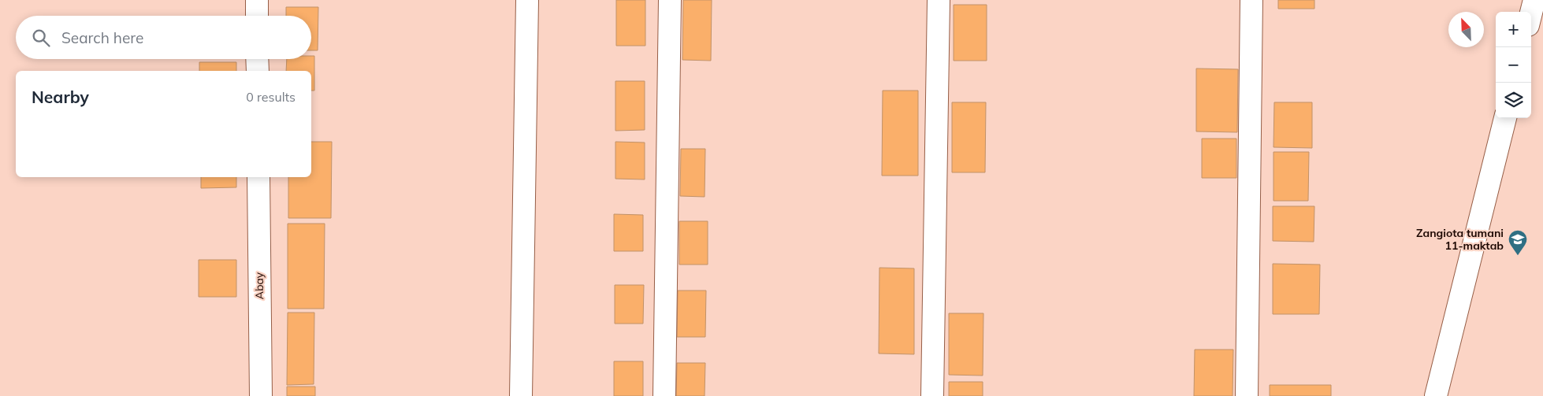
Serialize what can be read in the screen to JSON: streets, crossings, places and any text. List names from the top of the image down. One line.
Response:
{"streets":{"street":["Abay"]},"places":{"school or university":["Zangiota tumani 11-maktab"]},"north":"top left","page":{"map_buttons":["+","−"],"search":"Search here","heading":["Nearby","0 results"]}}
